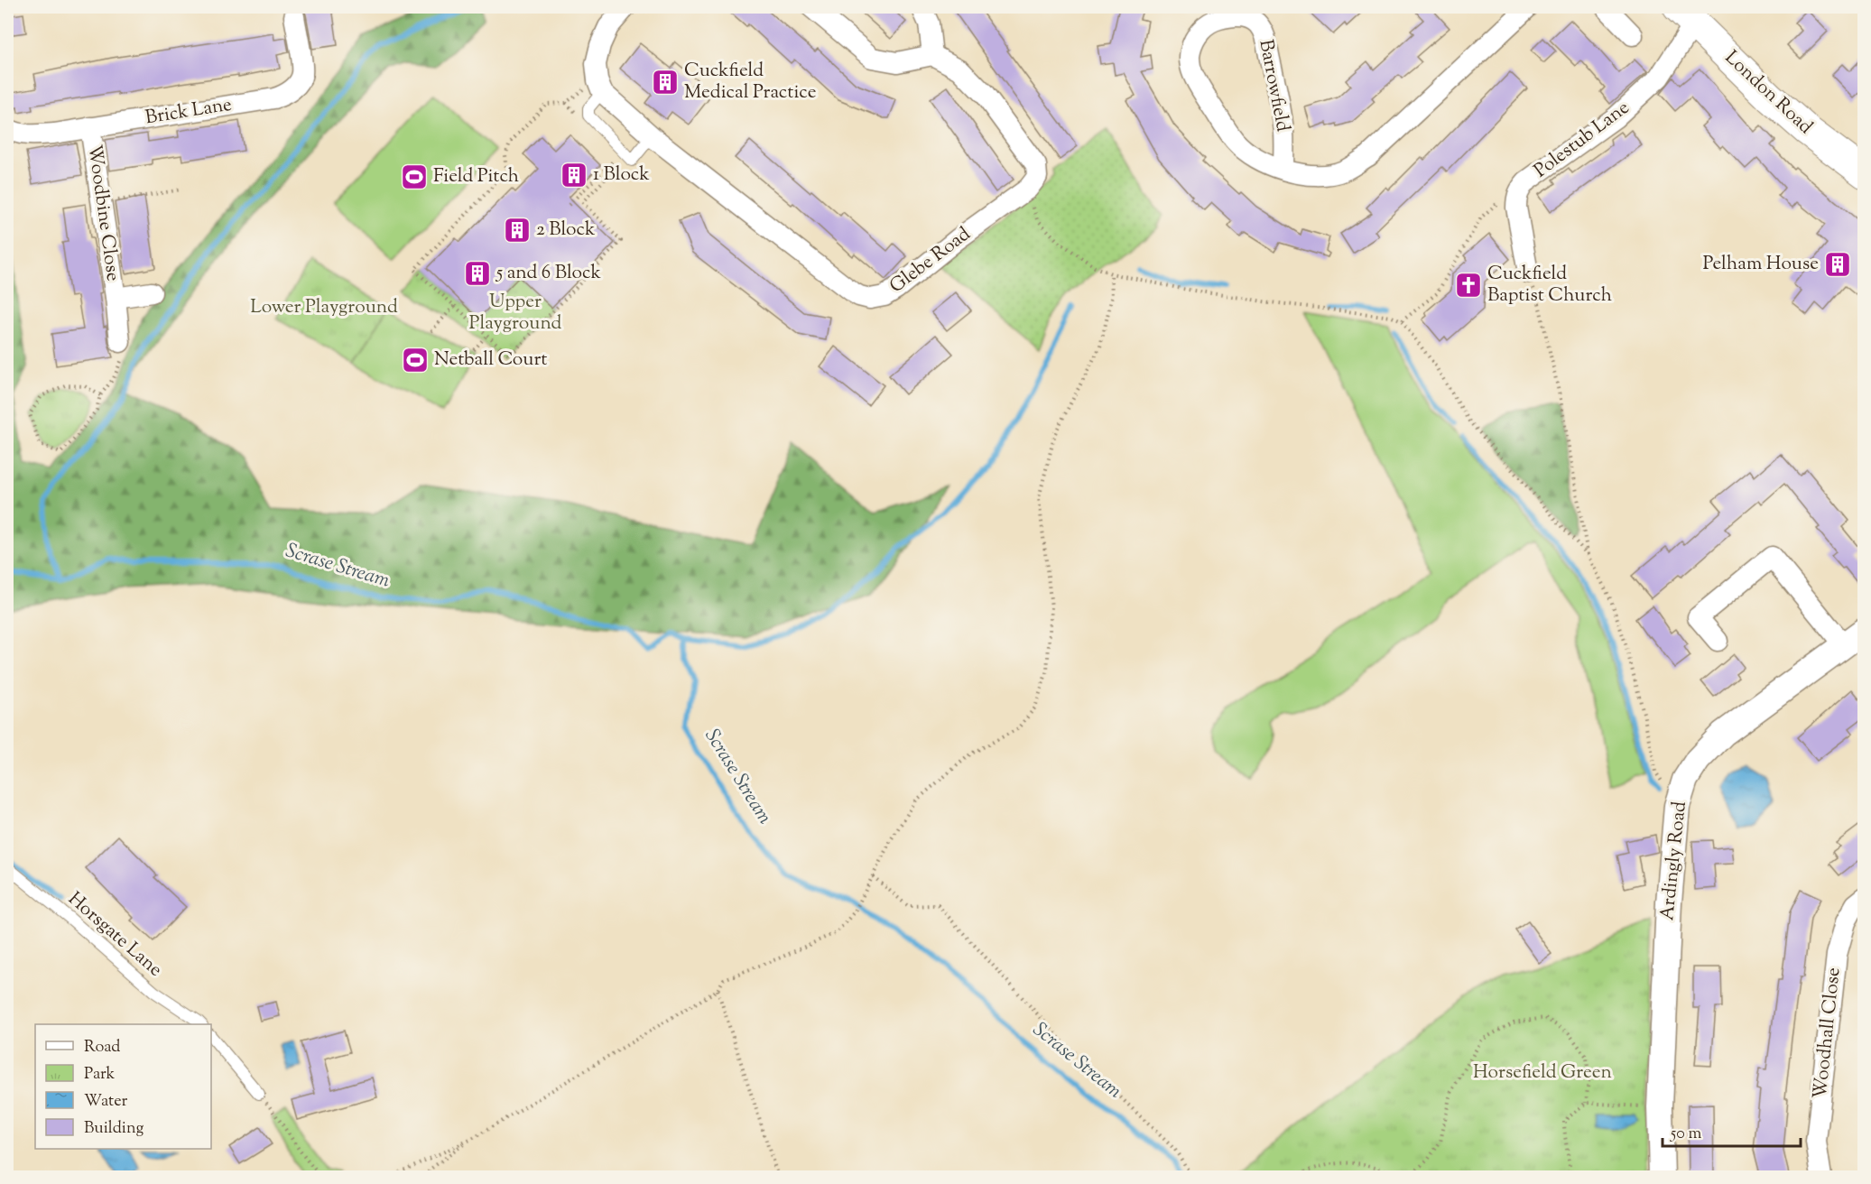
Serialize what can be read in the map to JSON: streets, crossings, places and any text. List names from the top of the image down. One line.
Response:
{"streets":{"main road":["London Road"],"street":["Barrowfield","Brick Lane","Polestub Lane","Woodbine Close","Glebe Road","Ardingly Road","Woodhall Close"],"lane":["Horsgate Lane"]},"crossings":[["London Road","Polestub Lane"],["Brick Lane","Woodbine Close"]],"water":["Scrase Stream"],"parks":["Upper Playground","Lower Playground","Horsefield Green"],"places":{"building":["Cuckfield Medical Practice","1 Block","2 Block","Pelham House","5 and 6 Block"],"sports":["Field Pitch","Netball Court"],"church":["Cuckfield Baptist Church"]},"legend":["Road","Park","Water","Building"],"scale_bar":"50 m"}
